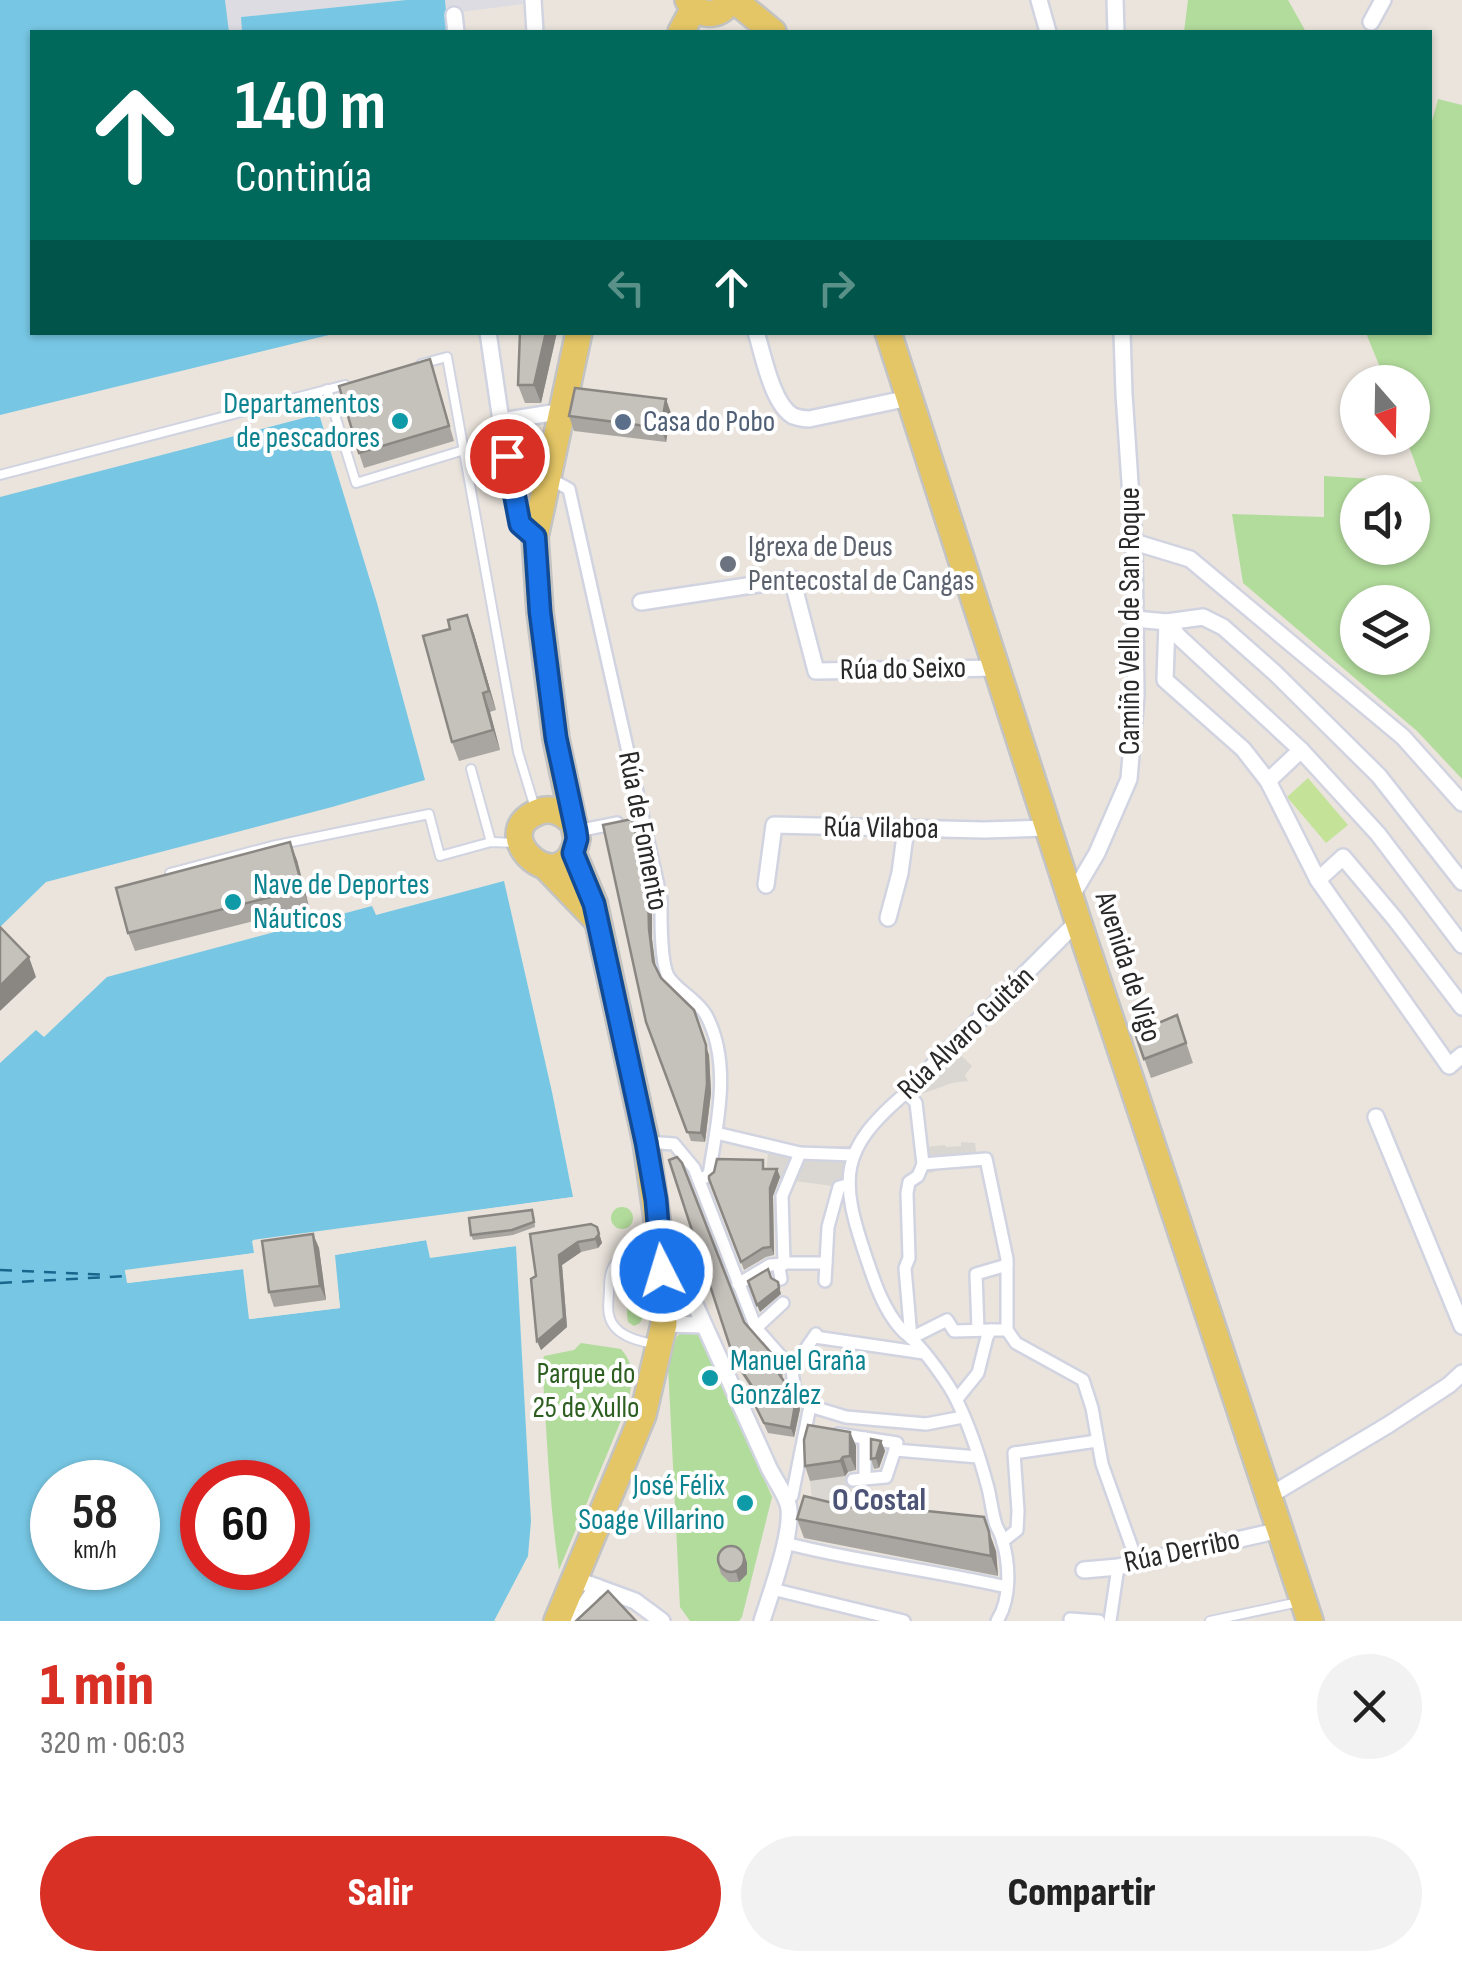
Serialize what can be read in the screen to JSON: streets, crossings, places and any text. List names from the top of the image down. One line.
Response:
{"streets":{"main road":["Avenida de Vigo"],"street":["Camiño Vello de San Roque","Rúa do Seixo","Rúa Vilaboa","Rúa de Fomento","Rúa Alvaro Guitán","Rúa Derribo"]},"crossings":[["Camiño Vello de San Roque","Avenida de Vigo"],["Camiño Vello de San Roque","Rúa Alvaro Guitán"],["Rúa do Seixo","Avenida de Vigo"],["Rúa Vilaboa","Avenida de Vigo"],["Avenida de Vigo","Rúa Alvaro Guitán"],["Avenida de Vigo","Rúa Derribo"]],"districts":["O Costal"],"parks":["Parque do 25 de Xullo"],"places":["Departamentos de pescadores","Casa do Pobo","Igrexa de Deus Pentecostal de Cangas","Nave de Deportes Náuticos","Manuel Graña González","José Félix Soage Villarino"],"north":"bottom","page":{"turn":["140 m","Continúa"],"speed":"58 km/h","limit":"60","heading":["1 min","320 m · 06:03"],"buttons":["Salir","Compartir"]}}
